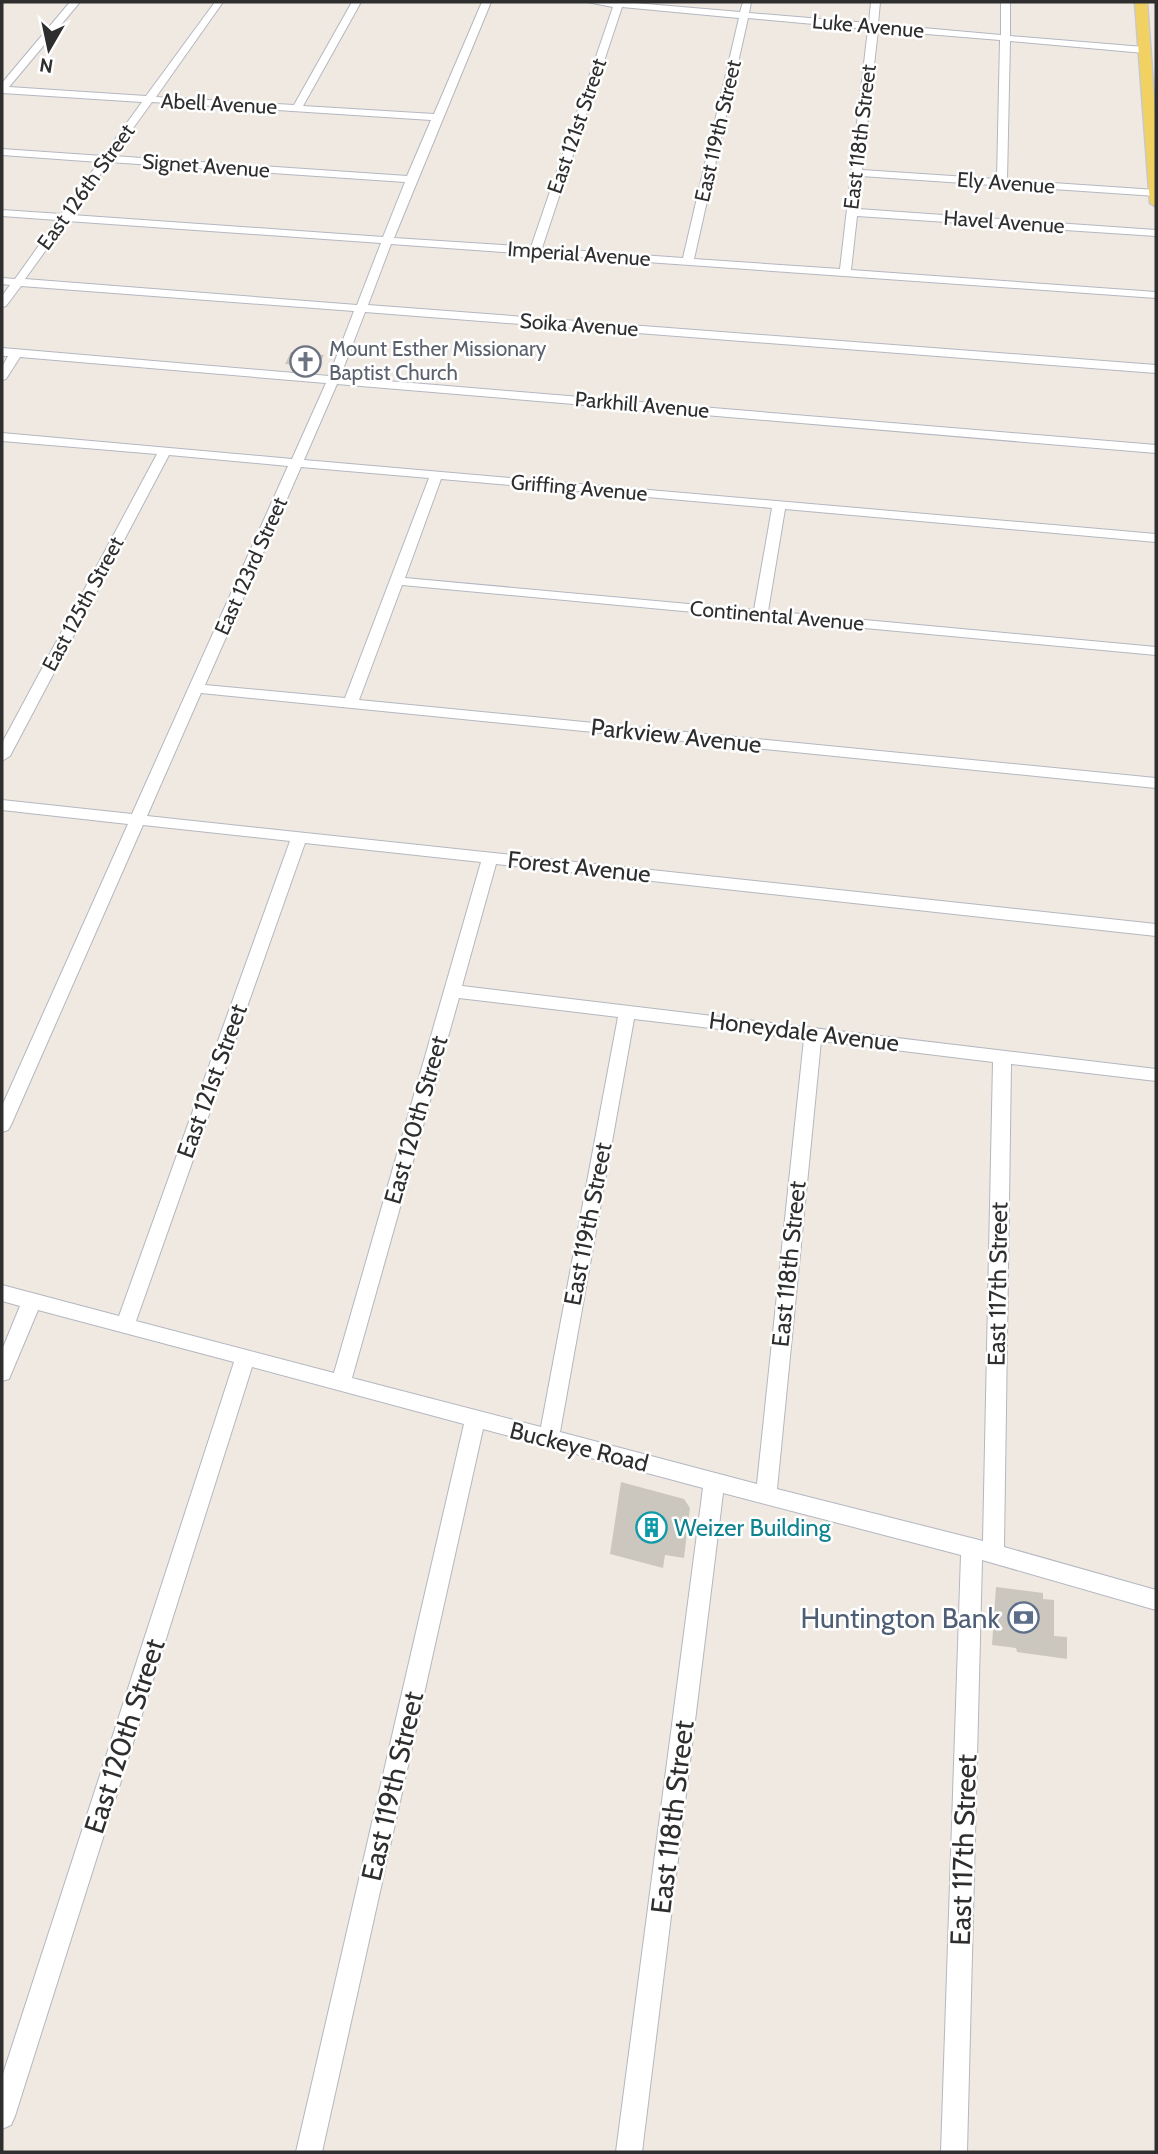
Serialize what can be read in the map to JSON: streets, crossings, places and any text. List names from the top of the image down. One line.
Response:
{"streets":{"street":["Luke Avenue","Abell Avenue","East 121st Street","East 119th Street","East 118th Street","Signet Avenue","Ely Avenue","East 126th Street","Havel Avenue","Imperial Avenue","Soika Avenue","Parkhill Avenue","Griffing Avenue","East 123rd Street","East 125th Street","Continental Avenue","Parkview Avenue","Forest Avenue","Honeydale Avenue","East 120th Street","East 117th Street","Buckeye Road"]},"crossings":[["Luke Avenue","East 121st Street"],["Luke Avenue","East 119th Street"],["Luke Avenue","East 118th Street"],["Abell Avenue","East 126th Street"],["Abell Avenue","East 123rd Street"],["East 121st Street","Imperial Avenue"],["East 121st Street","Forest Avenue"],["East 121st Street","Buckeye Road"],["East 119th Street","Imperial Avenue"],["East 119th Street","Honeydale Avenue"],["East 119th Street","Buckeye Road"],["East 118th Street","Ely Avenue"],["East 118th Street","Havel Avenue"],["East 118th Street","Imperial Avenue"],["East 118th Street","Honeydale Avenue"],["East 118th Street","Buckeye Road"],["Signet Avenue","East 126th Street"],["Signet Avenue","East 123rd Street"],["East 126th Street","Imperial Avenue"],["East 126th Street","Soika Avenue"],["Imperial Avenue","East 123rd Street"],["Soika Avenue","East 123rd Street"],["Parkhill Avenue","East 123rd Street"],["Griffing Avenue","East 123rd Street"],["Griffing Avenue","East 125th Street"],["East 123rd Street","Parkview Avenue"],["East 123rd Street","Forest Avenue"],["Forest Avenue","East 120th Street"],["Honeydale Avenue","East 120th Street"],["Honeydale Avenue","East 117th Street"],["East 120th Street","Buckeye Road"],["East 117th Street","Buckeye Road"]],"places":{"church":["Mount Esther Missionary Baptist Church"],"building":["Weizer Building"],"bank":["Huntington Bank"]},"north":"bottom"}
